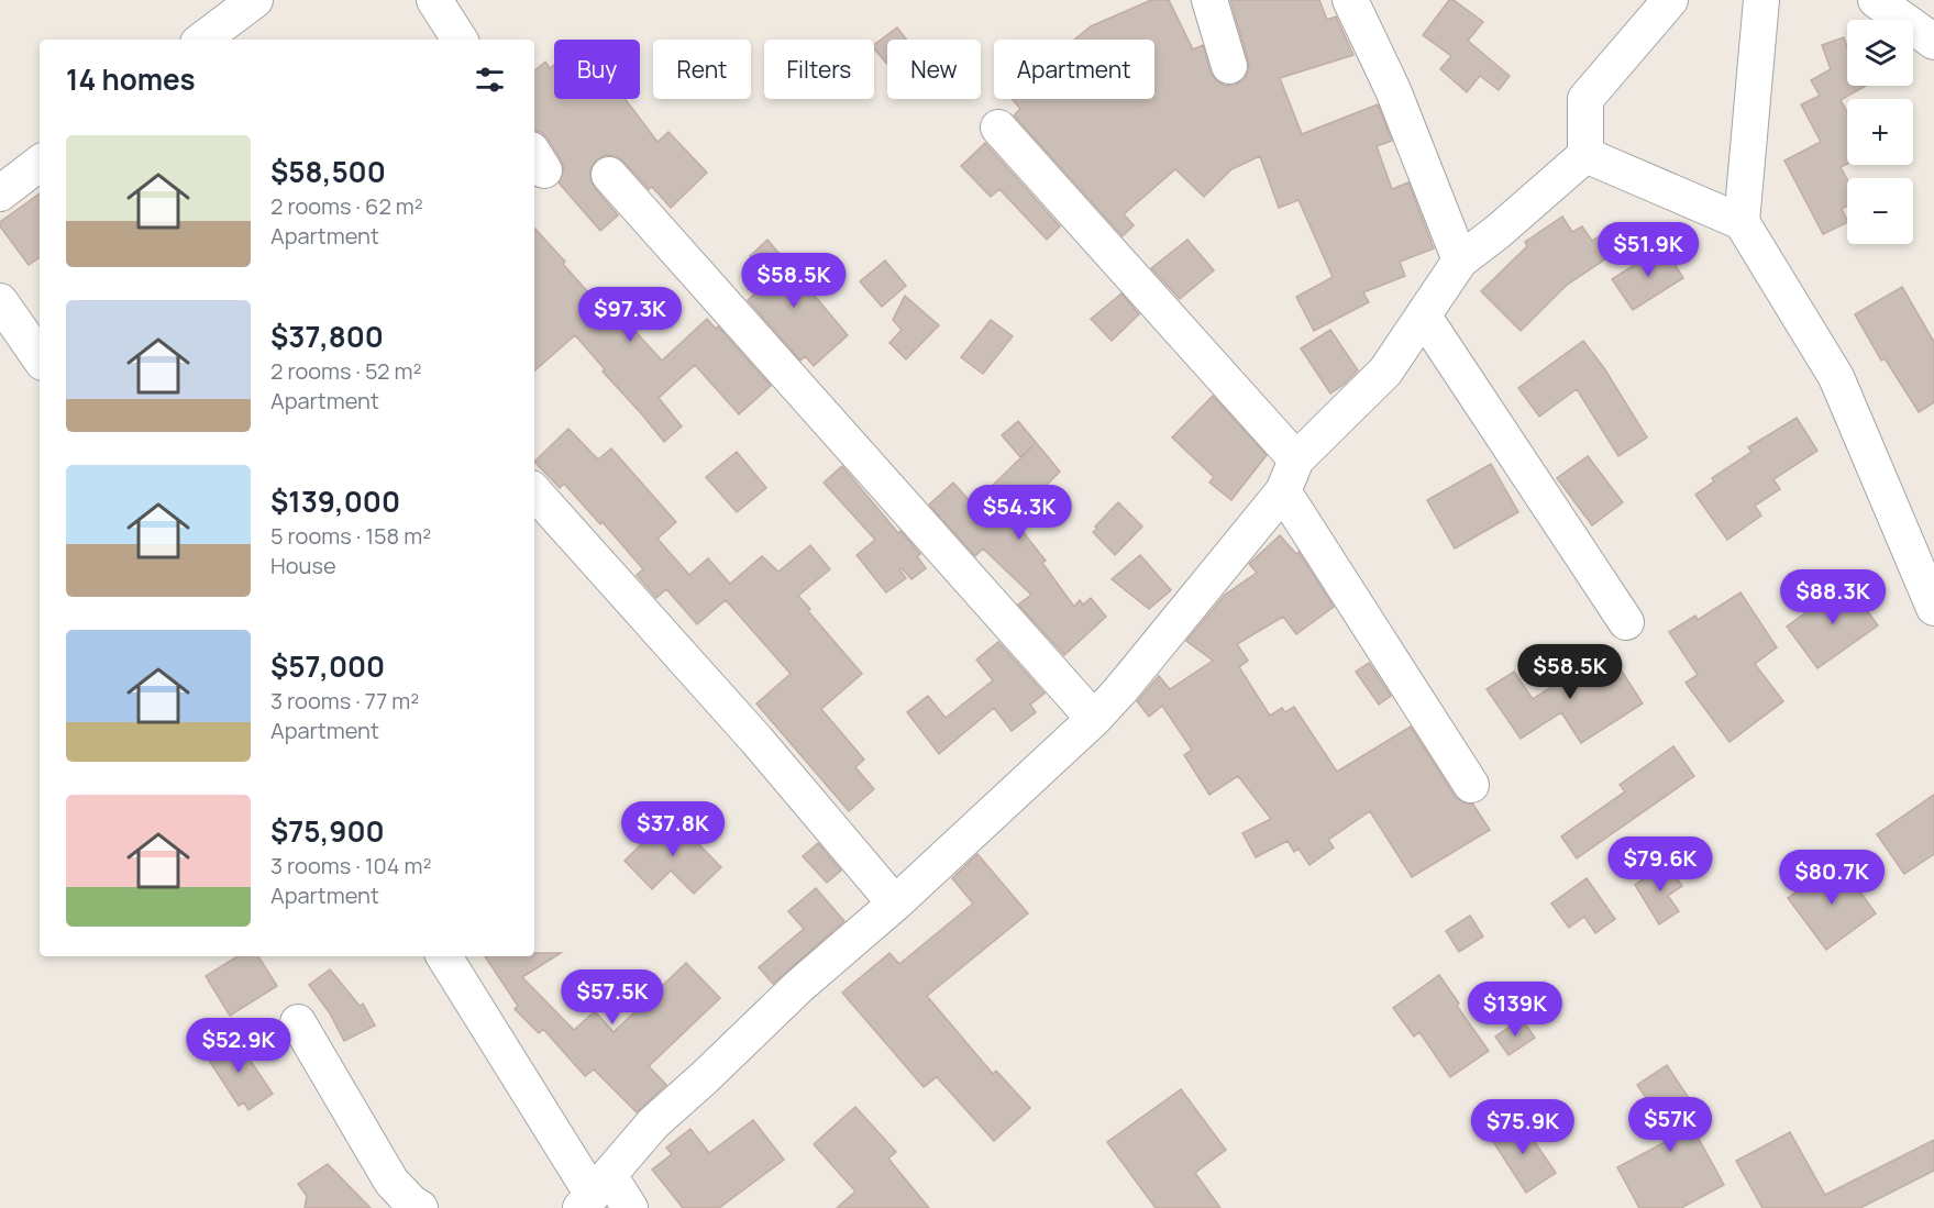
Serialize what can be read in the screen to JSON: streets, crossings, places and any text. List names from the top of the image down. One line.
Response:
{"page":{"map_buttons":["+","−"],"chip":["Buy","Rent","Filters","New","Apartment"],"heading":"14 homes","list":[{"name":"$58,500","note":"2 rooms · 62 m² · Apartment"},{"name":"$37,800","note":"2 rooms · 52 m² · Apartment"},{"name":"$139,000","note":"5 rooms · 158 m² · House"},{"name":"$57,000","note":"3 rooms · 77 m² · Apartment"},{"name":"$75,900","note":"3 rooms · 104 m² · Apartment"}],"price":["$51.9K","$58.5K","$97.3K","$54.3K","$88.3K","$58.5K","$37.8K","$79.6K","$80.7K","$57.5K","$139K","$52.9K","$57K","$75.9K"]}}
